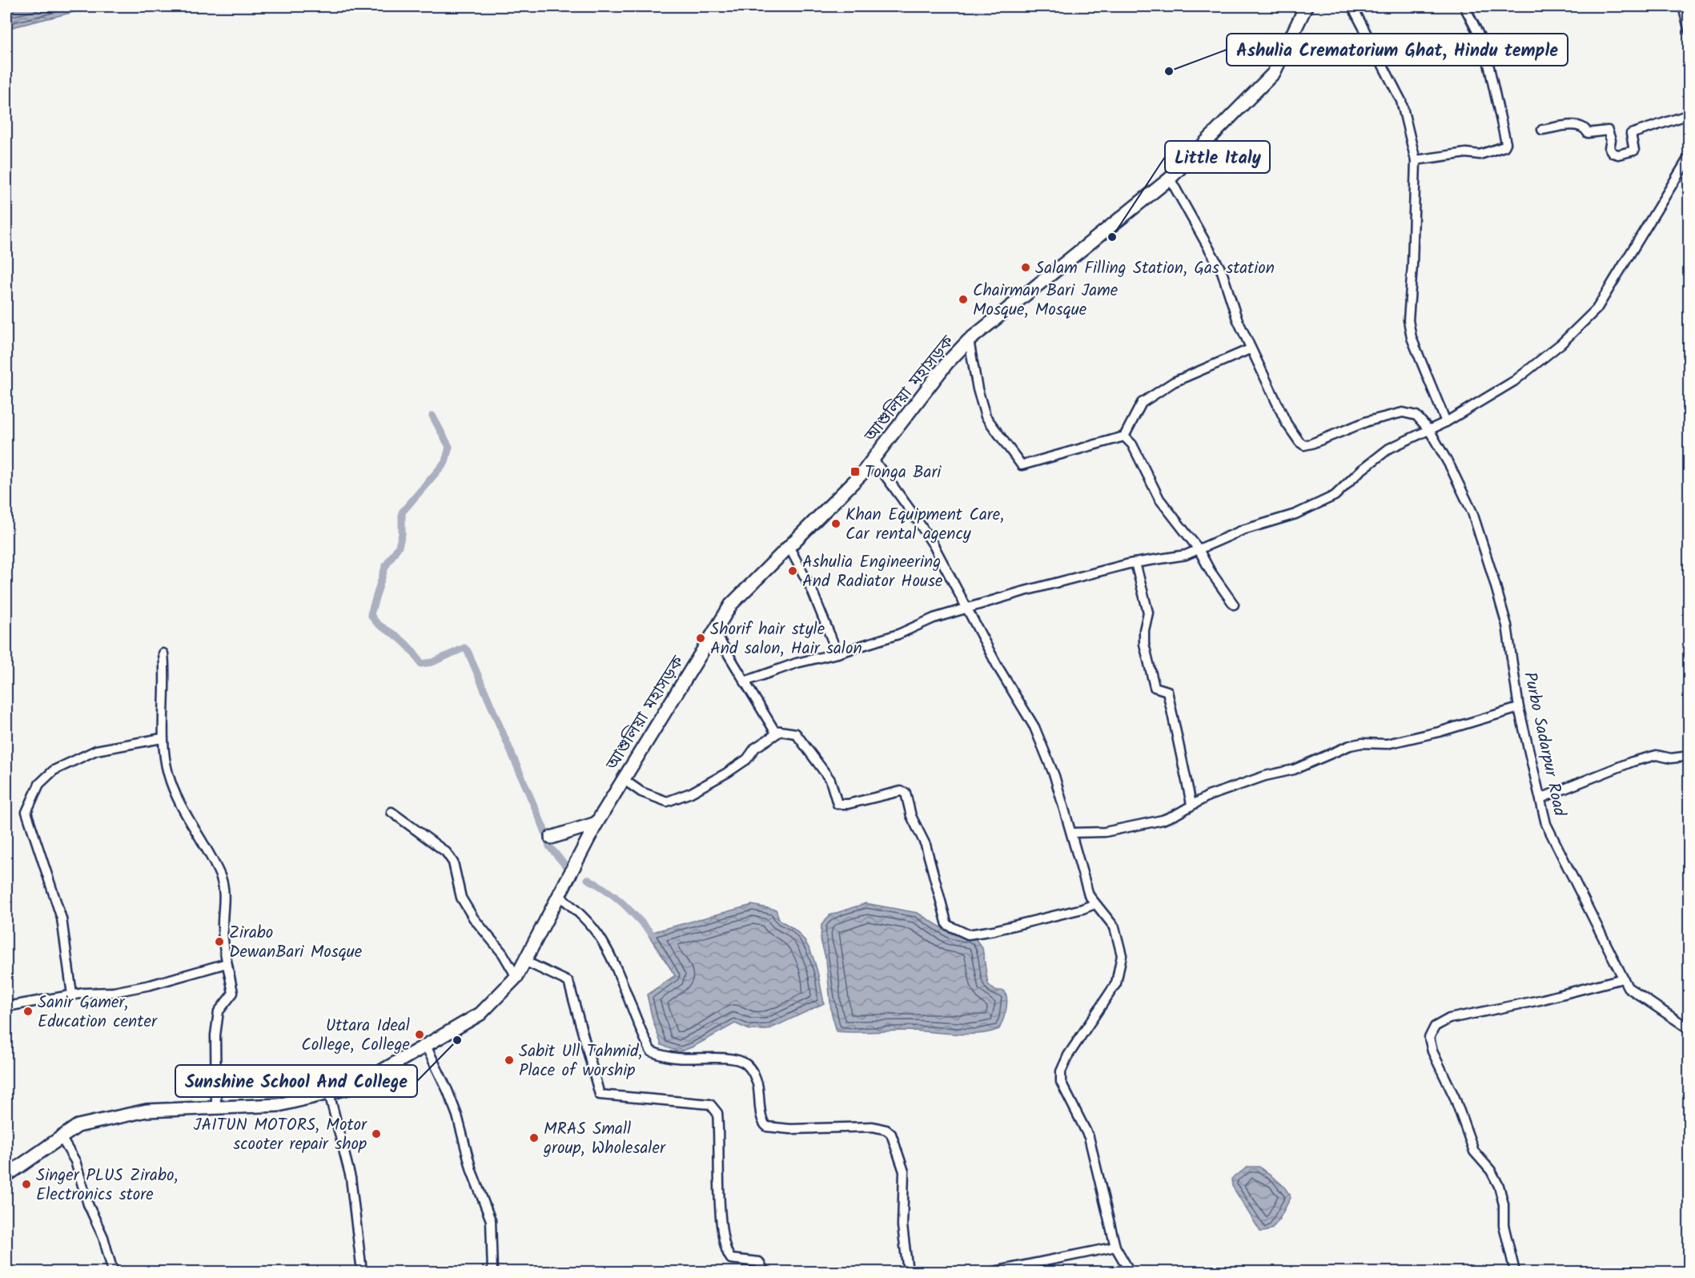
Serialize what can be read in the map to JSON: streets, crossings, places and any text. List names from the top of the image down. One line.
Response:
{"streets":{"highway":["আশুলিয়া মহাসড়ক"],"street":["Purbo Sadarpur Road"]},"places":{"other":["Ashulia Crematorium Ghat, Hindu temple","Little Italy","Salam Filling Station, Gas station","Chairman Bari Jame Mosque, Mosque","Khan Equipment Care, Car rental agency","Ashulia Engineering And Radiator House","Shorif hair style And salon, Hair salon","Zirabo DewanBari Mosque","Sanir Gamer, Education center","Uttara Ideal College, College","Sunshine School And College","Sabit Ull Tahmid, Place of worship","JAITUN MOTORS, Motor scooter repair shop","MRAS Small group, Wholesaler","Singer PLUS Zirabo, Electronics store"],"transit":["Tonga Bari"]}}
